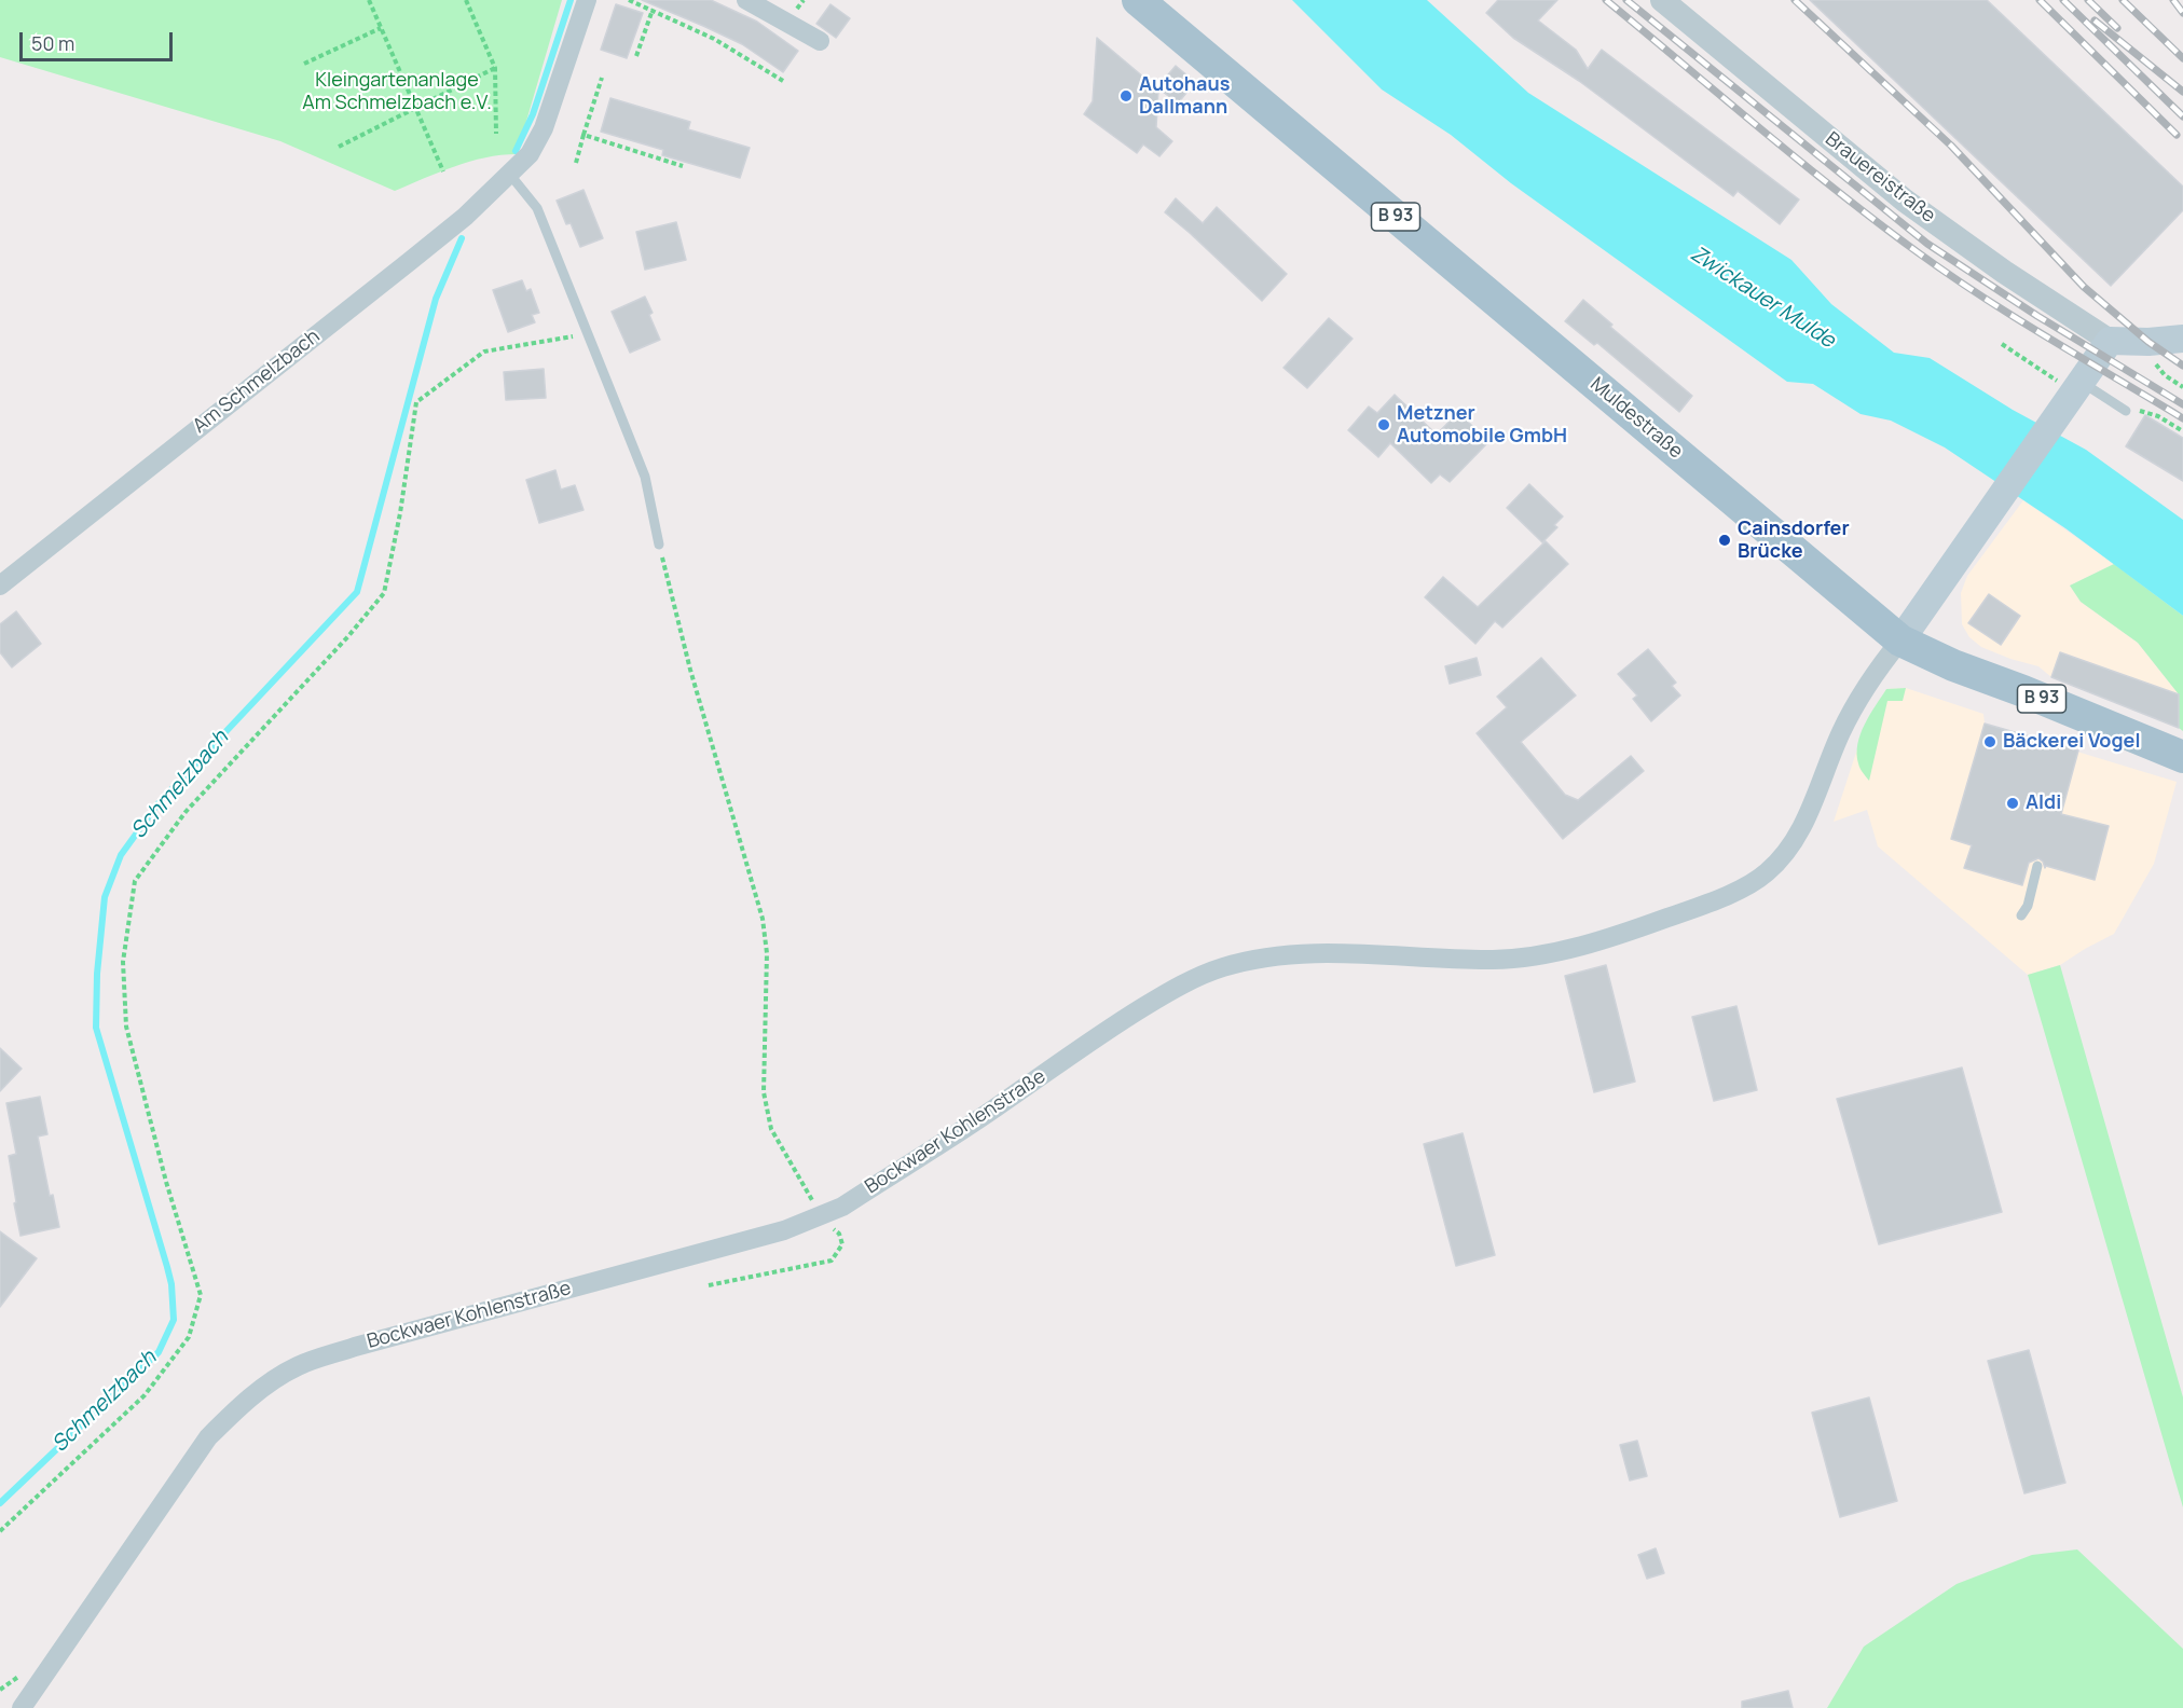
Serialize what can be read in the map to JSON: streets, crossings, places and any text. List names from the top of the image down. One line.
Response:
{"streets":{"main road":["B 93","Muldestraße"],"street":["Brauereistraße","Am Schmelzbach","Bockwaer Kohlenstraße"]},"crossings":[["Muldestraße","Bockwaer Kohlenstraße"]],"water":["Zwickauer Mulde","Schmelzbach"],"parks":["Kleingartenanlage Am Schmelzbach e.V."],"places":["Autohaus Dallmann","Metzner Automobile GmbH","Cainsdorfer Brücke","Bäckerei Vogel","Aldi"],"scale_bar":"50 m"}
